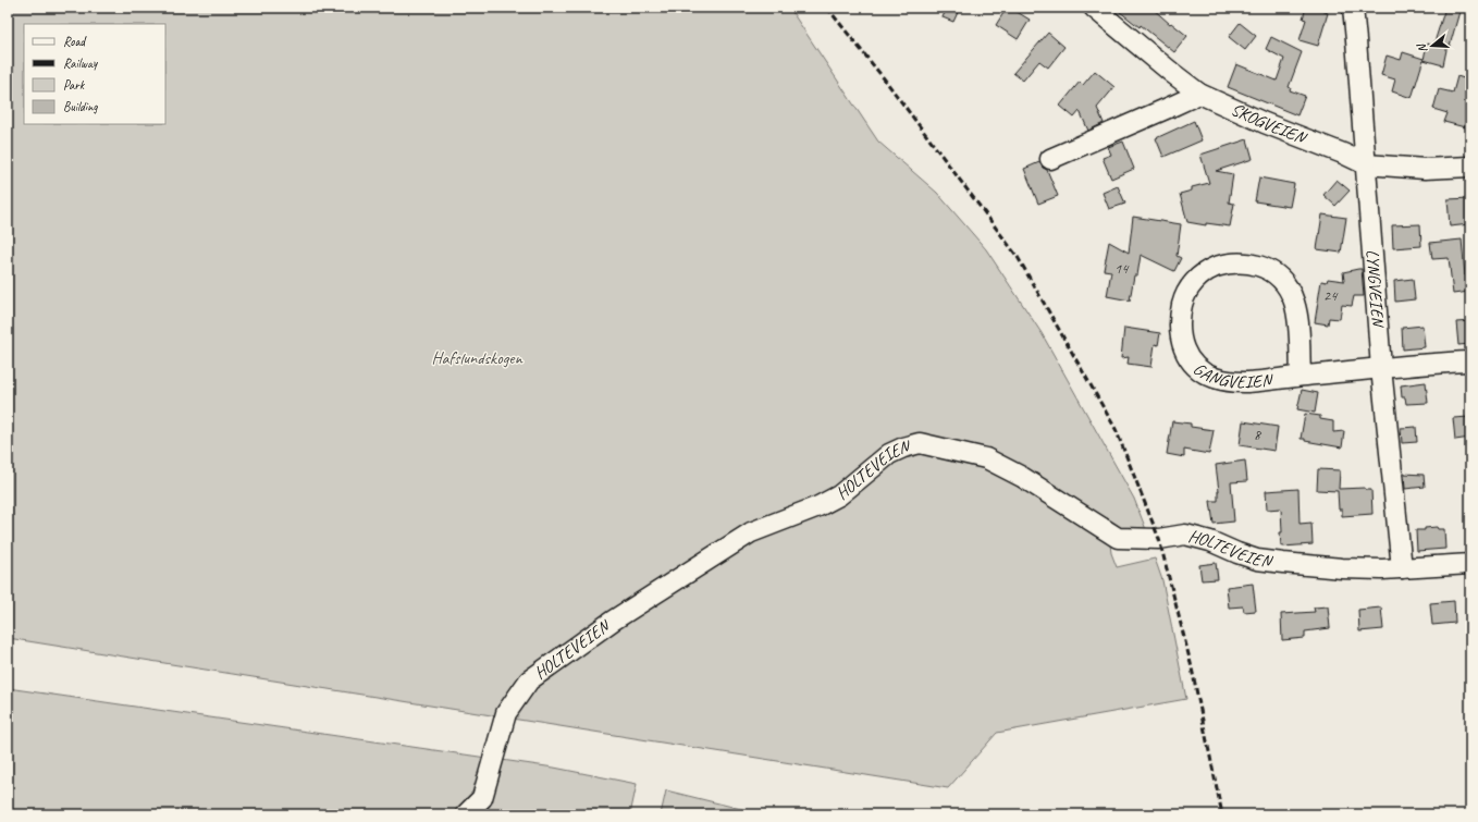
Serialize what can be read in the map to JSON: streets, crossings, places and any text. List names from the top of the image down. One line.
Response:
{"streets":{"street":["SKOGVEIEN","LYNGVEIEN","GANGVEIEN","HOLTEVEIEN"]},"crossings":[["SKOGVEIEN","LYNGVEIEN"],["LYNGVEIEN","GANGVEIEN"],["LYNGVEIEN","HOLTEVEIEN"]],"parks":["Hafslundskogen"],"house_numbers":["14","24","8"],"legend":["Road","Railway","Park","Building"],"north":"left"}
